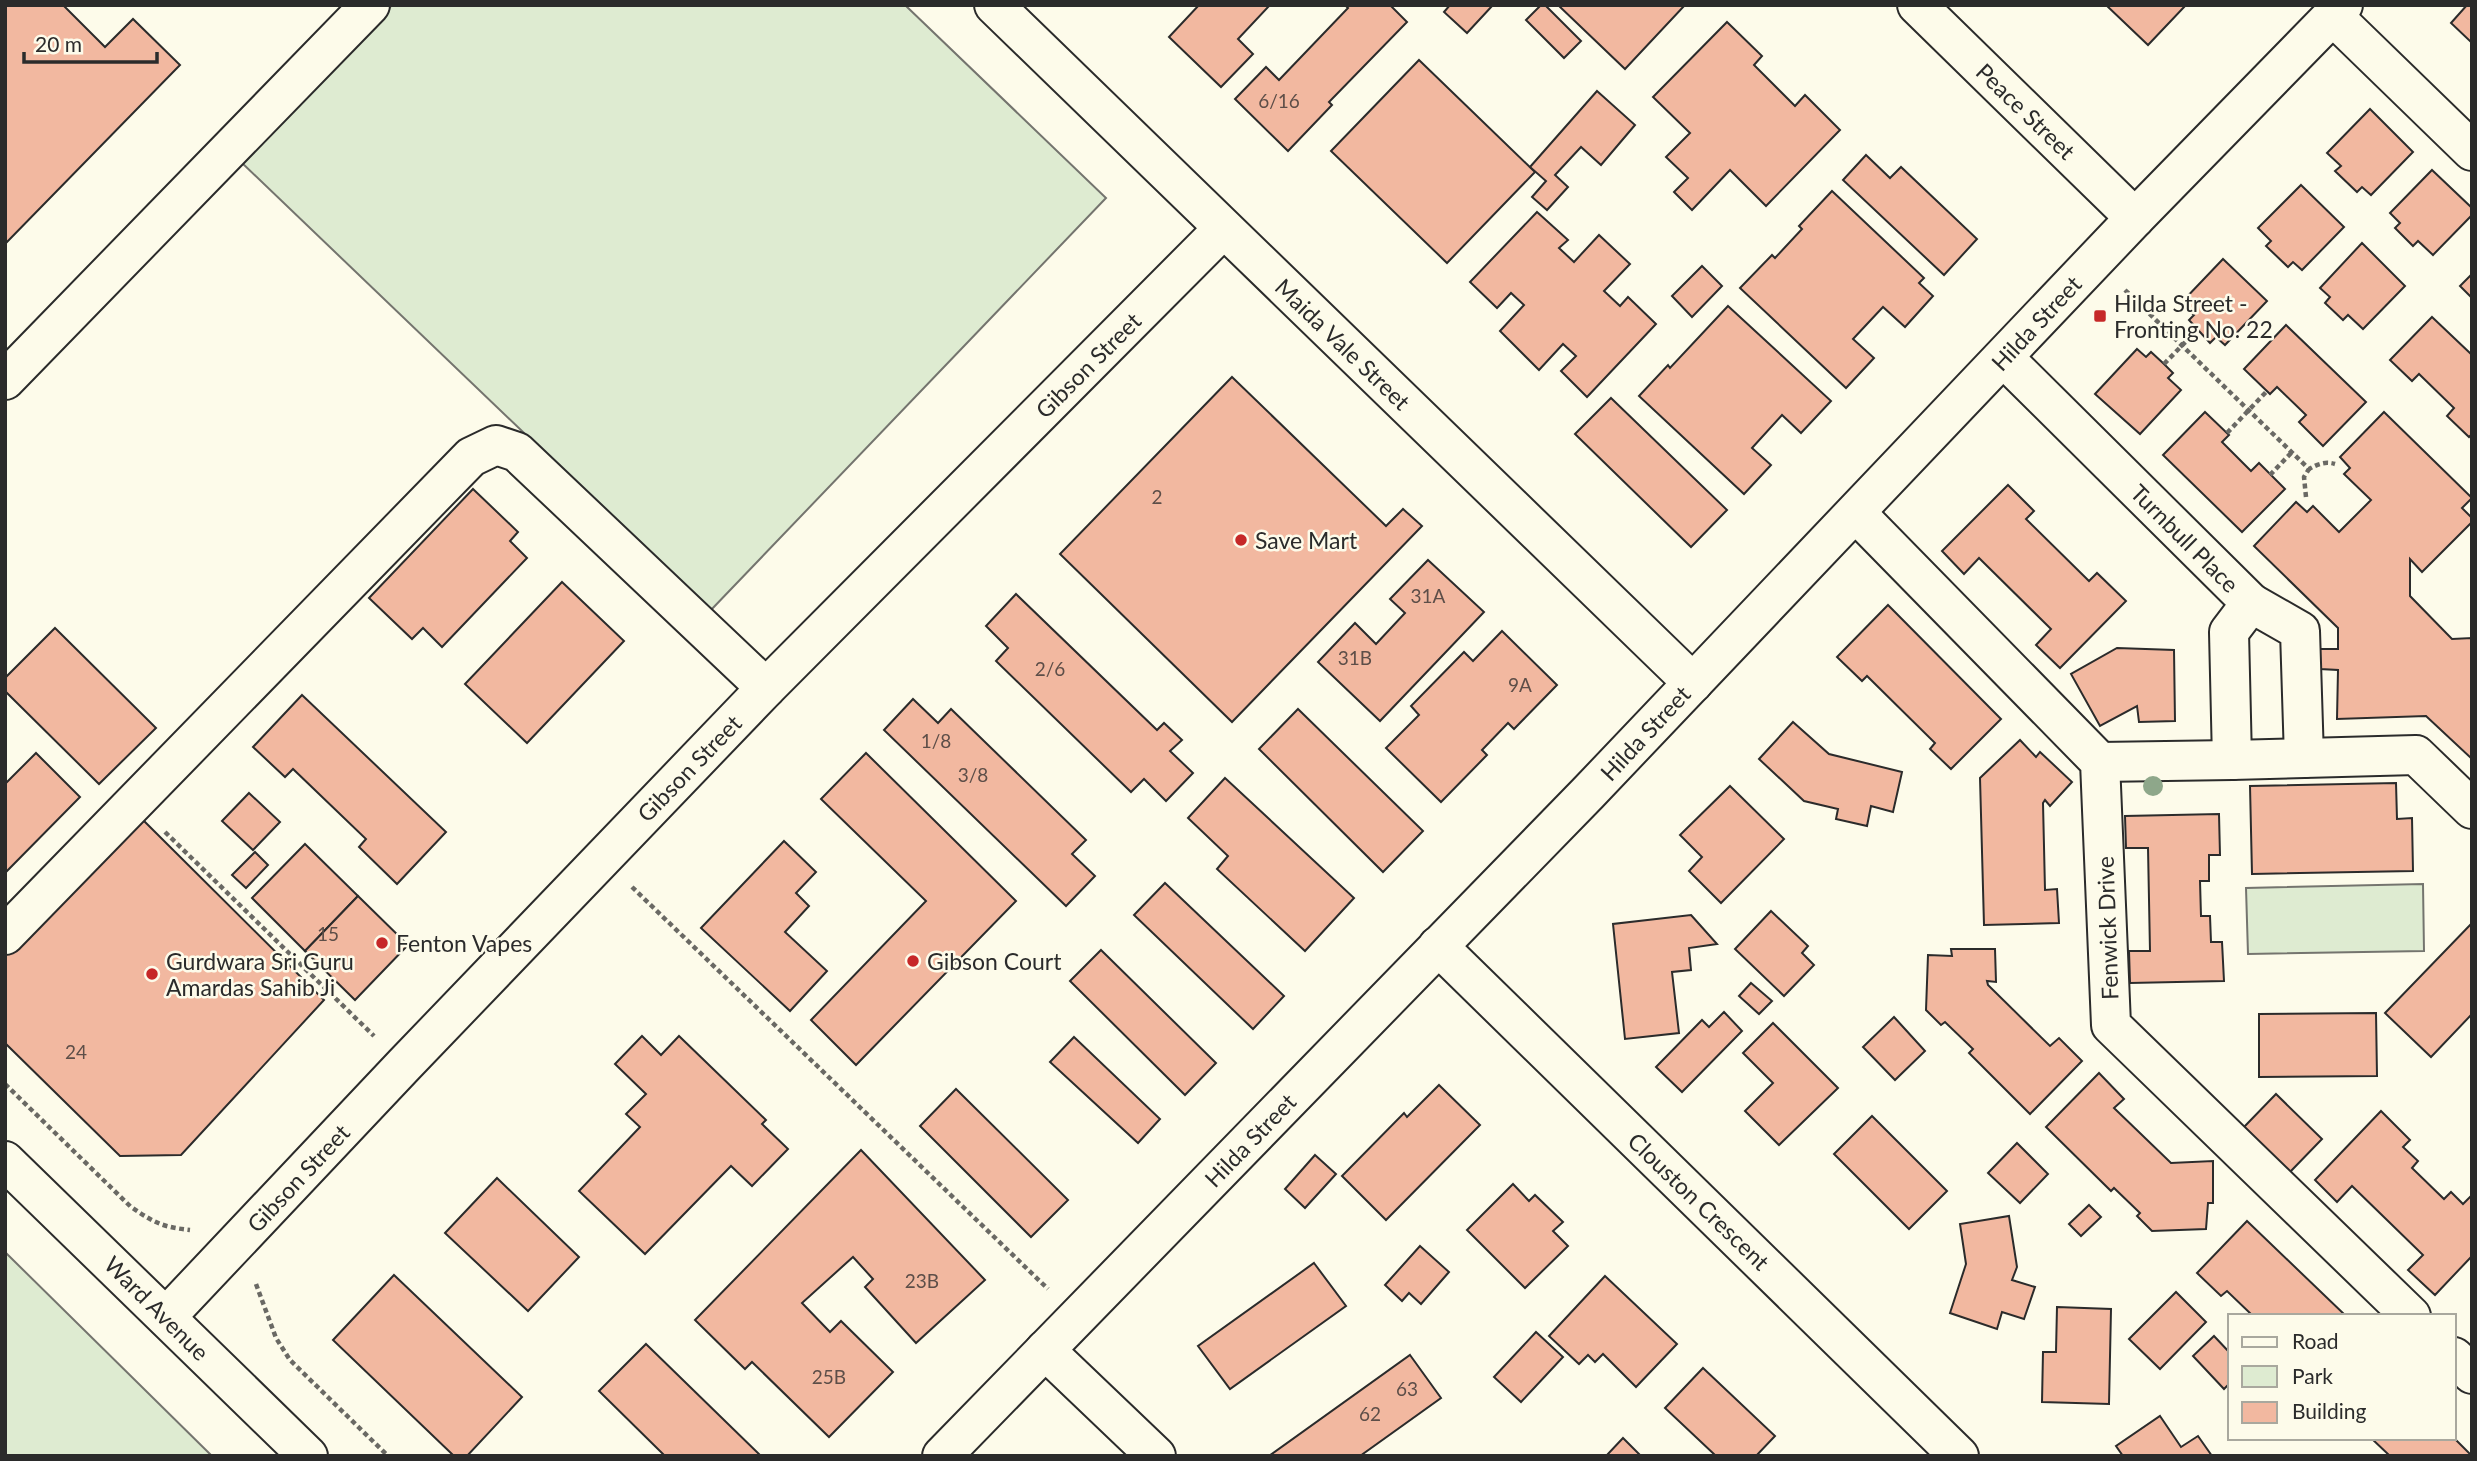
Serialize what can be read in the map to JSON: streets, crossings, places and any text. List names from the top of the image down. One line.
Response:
{"streets":{"street":["Peace Street","Hilda Street","Maida Vale Street","Gibson Street","Turnbull Place","Fenwick Drive","Clouston Crescent","Ward Avenue"]},"crossings":[["Peace Street","Hilda Street"],["Hilda Street","Maida Vale Street"],["Hilda Street","Turnbull Place"],["Hilda Street","Clouston Crescent"],["Maida Vale Street","Gibson Street"],["Gibson Street","Ward Avenue"]],"places":{"transit":["Hilda Street - Fronting No. 22"],"other":["Save Mart","Fenton Vapes","Gibson Court","Gurdwara Sri Guru Amardas Sahib Ji"]},"house_numbers":["6/16","2","31A","31B","2/6","9A","1/8","3/8","15","24","23B","25B","63","62"],"legend":["Road","Park","Building"],"scale_bar":"20 m"}
